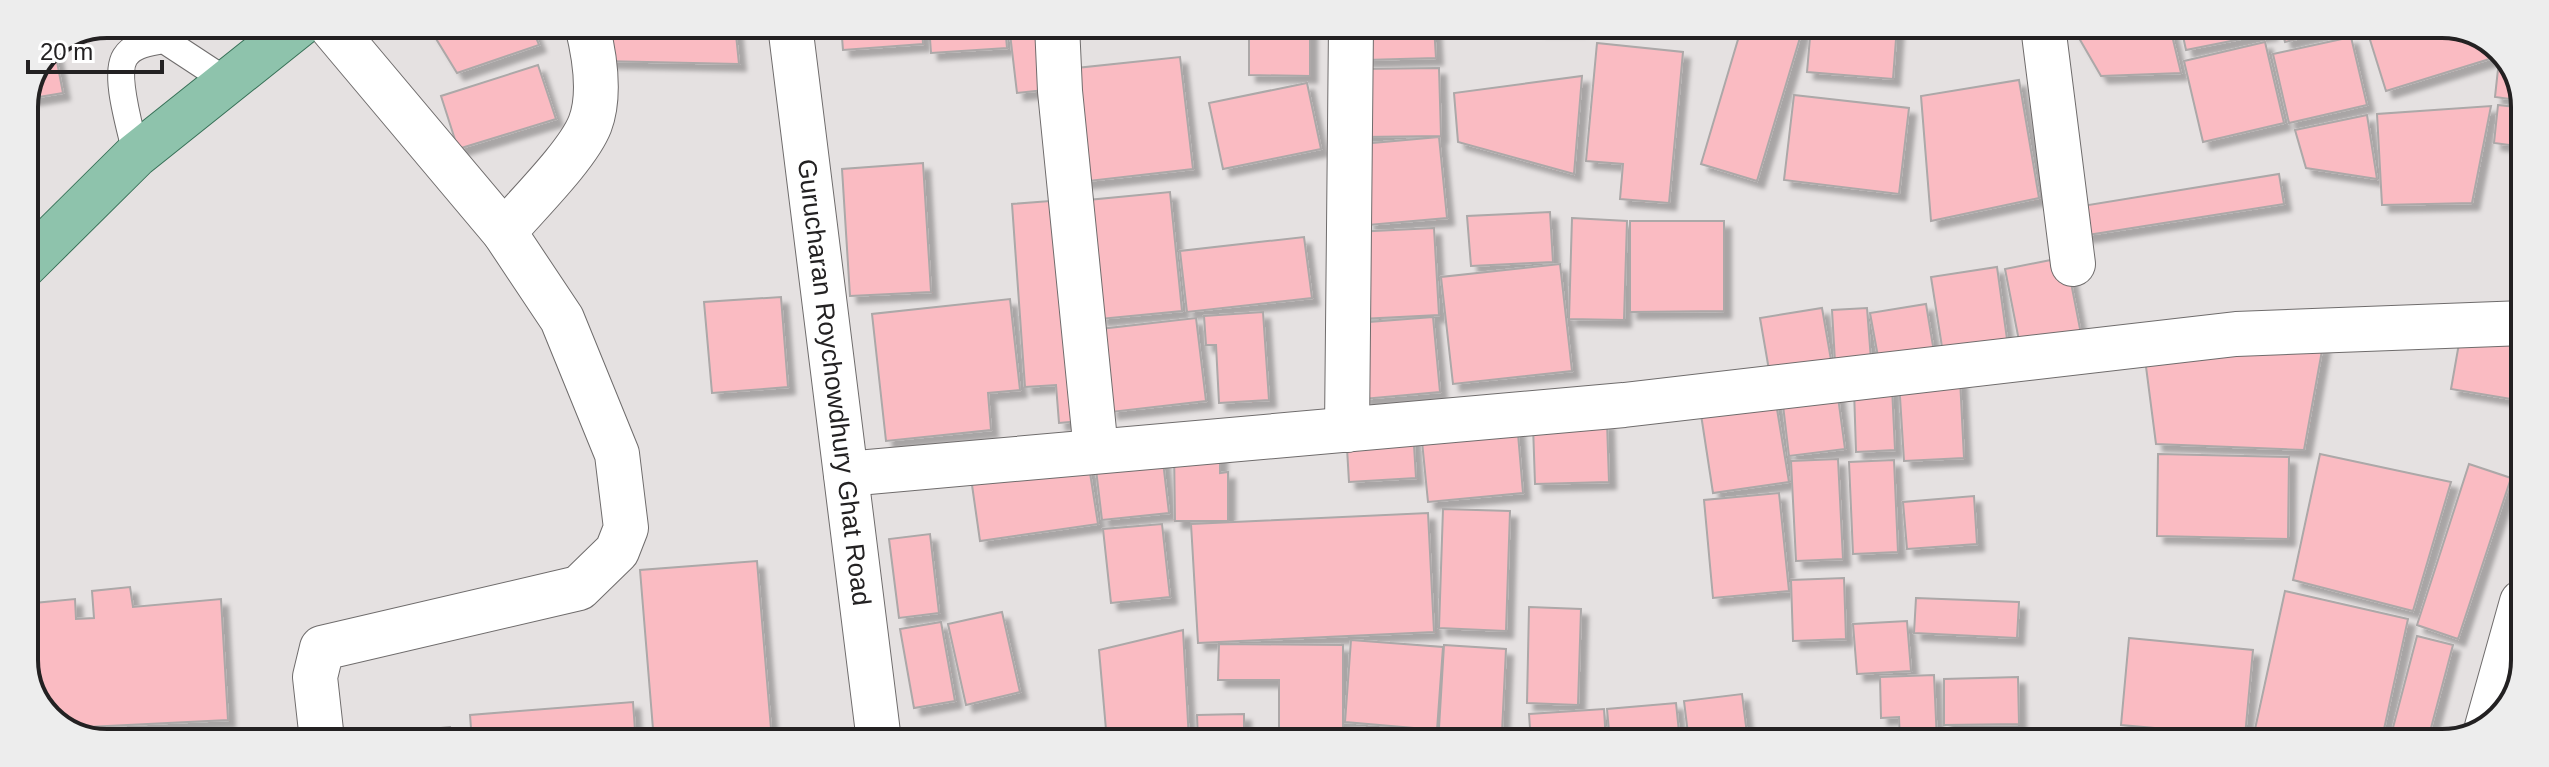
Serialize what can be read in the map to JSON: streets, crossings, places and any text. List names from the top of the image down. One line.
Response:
{"streets":{"street":["Gurucharan Roychowdhury Ghat Road"]},"scale_bar":"20 m"}
